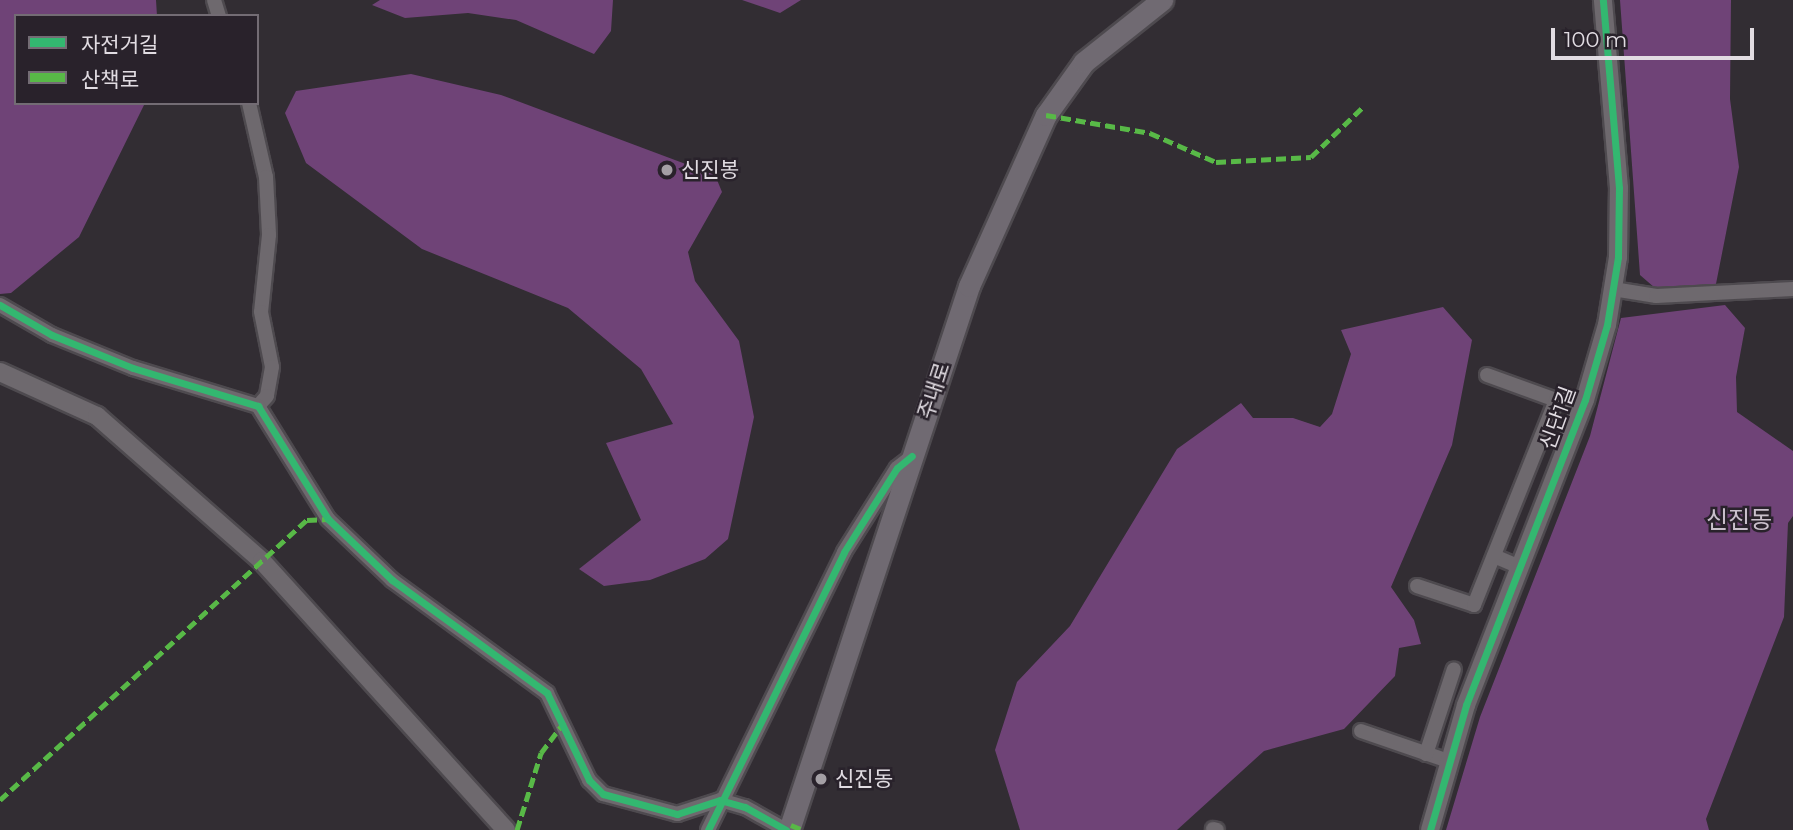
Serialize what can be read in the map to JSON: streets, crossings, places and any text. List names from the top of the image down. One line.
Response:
{"streets":{"main road":["주내로"],"street":["신단1길"]},"districts":["신진동"],"places":["신진봉","신진동"],"legend":["자전거길","산책로"],"scale_bar":"100 m"}
